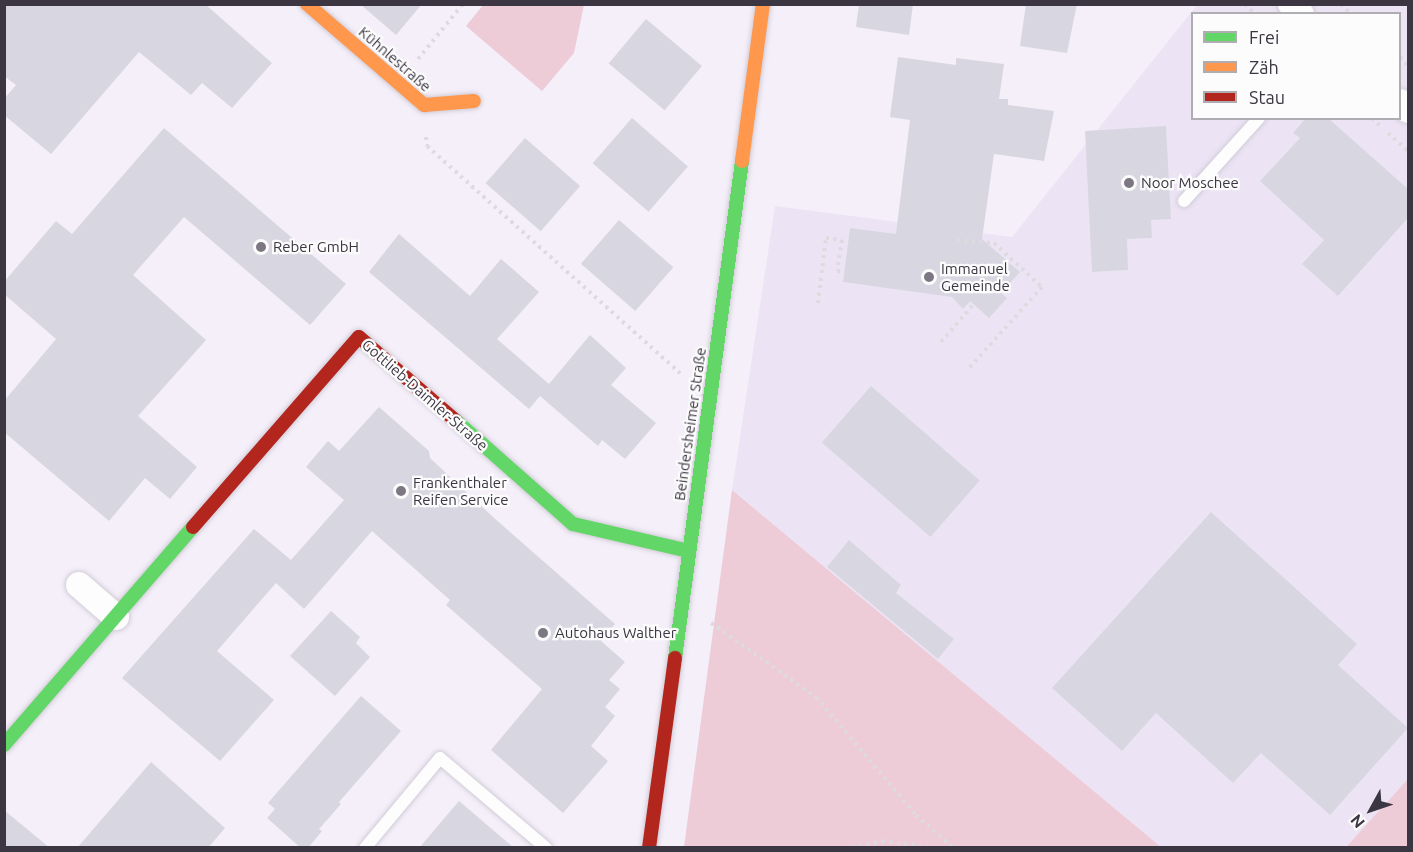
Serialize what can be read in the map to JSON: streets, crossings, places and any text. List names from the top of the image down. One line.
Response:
{"streets":{"street":["Kühnlestraße","Gottlieb-Daimler-Straße","Beindersheimer Straße"]},"crossings":[["Gottlieb-Daimler-Straße","Beindersheimer Straße"]],"places":["Noor Moschee","Reber GmbH","Immanuel Gemeinde","Frankenthaler Reifen Service","Autohaus Walther"],"legend":["Frei","Zäh","Stau"],"north":"bottom left"}
